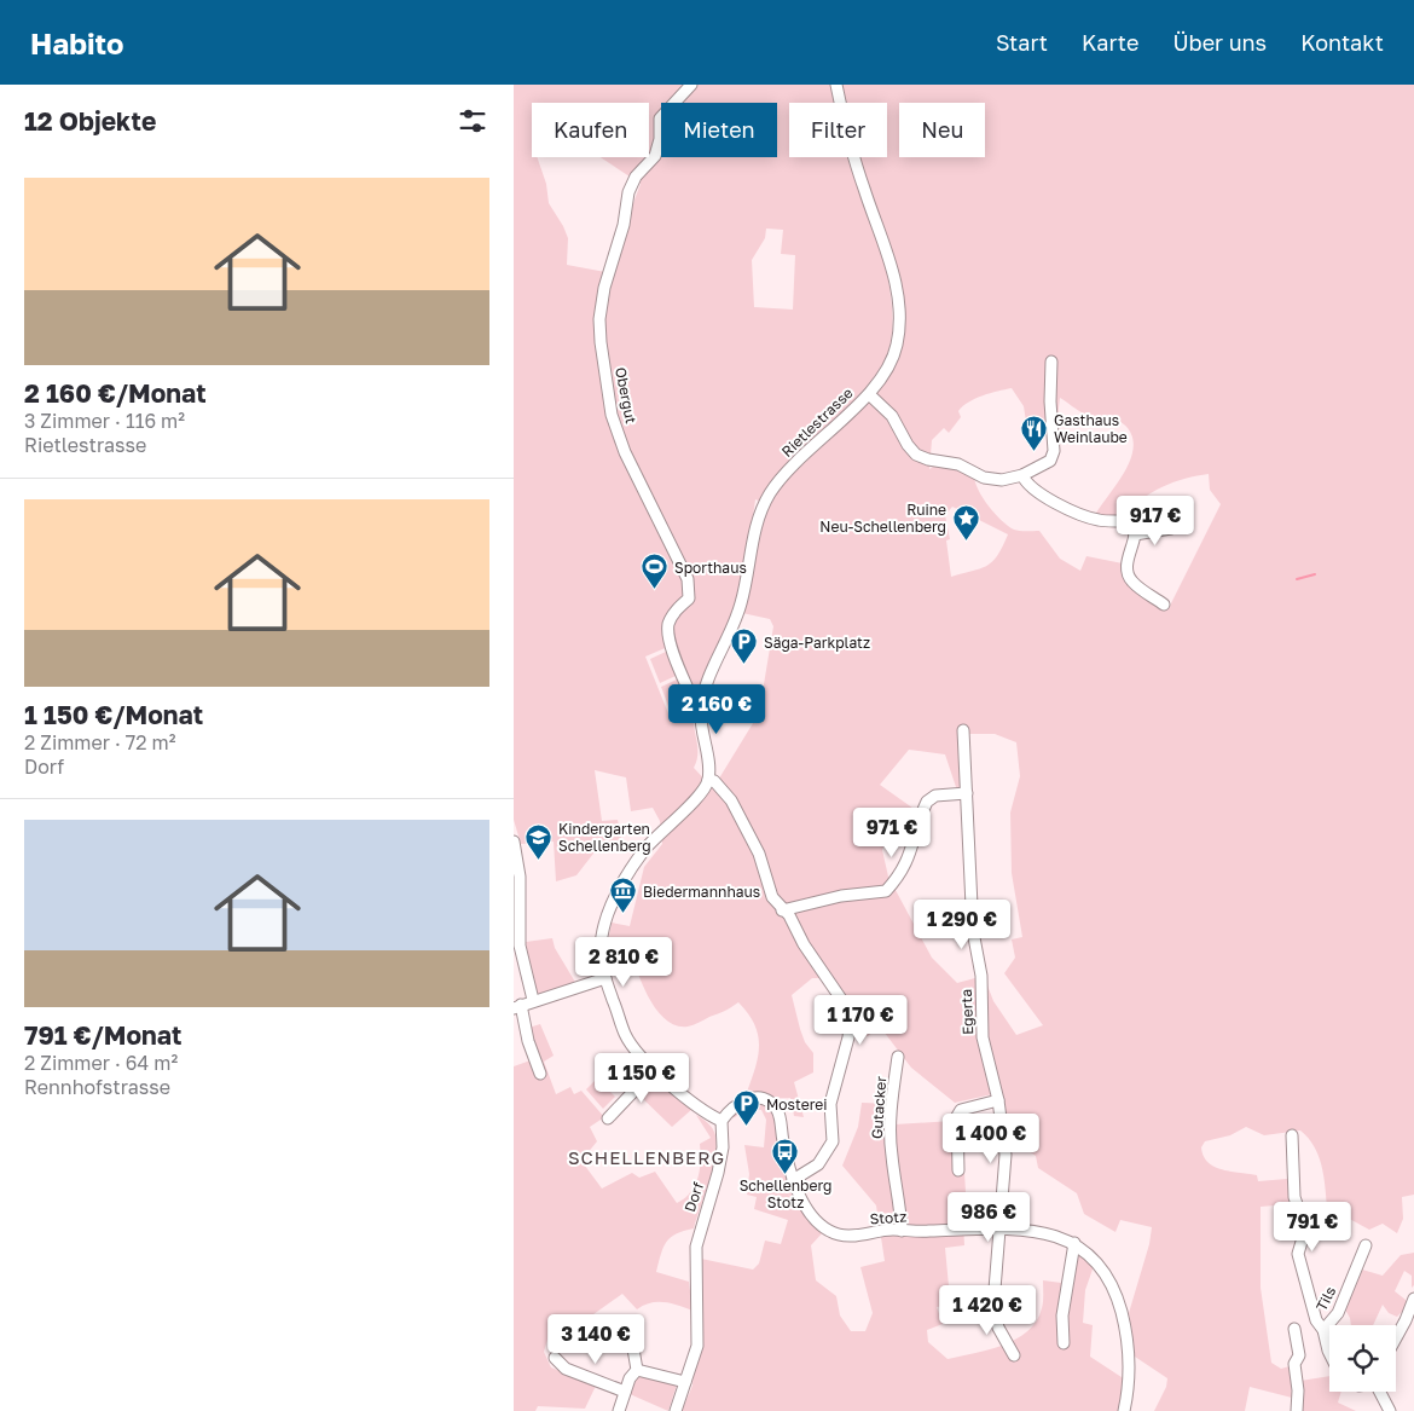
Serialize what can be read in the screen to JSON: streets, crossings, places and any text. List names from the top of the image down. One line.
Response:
{"streets":{"street":["Obergut","Rietlestrasse","Egerta","Gutacker","Dorf","Stotz","Tils"]},"crossings":[["Obergut","Rietlestrasse"],["Egerta","Stotz"],["Gutacker","Stotz"],["Dorf","Stotz"]],"districts":["SCHELLENBERG"],"places":{"restaurant":["Gasthaus Weinlaube"],"place":["Ruine Neu-Schellenberg"],"sports":["Sporthaus"],"parking":["Säga-Parkplatz","Mosterei"],"school or university":["Kindergarten Schellenberg"],"museum":["Biedermannhaus"],"bus stop":["Schellenberg Stotz"]},"page":{"header":"Habito","nav":["Start","Karte","Über uns","Kontakt"],"heading":"12 Objekte","chip":["Kaufen","Mieten","Filter","Neu"],"list":[{"name":"2 160 €/Monat","note":"3 Zimmer · 116 m² · Rietlestrasse"},{"name":"1 150 €/Monat","note":"2 Zimmer · 72 m² · Dorf"},{"name":"791 €/Monat","note":"2 Zimmer · 64 m² · Rennhofstrasse"}],"price":["917 €","2 160 €","971 €","1 290 €","2 810 €","1 170 €","1 150 €","1 400 €","986 €","791 €","1 420 €","3 140 €"]}}
